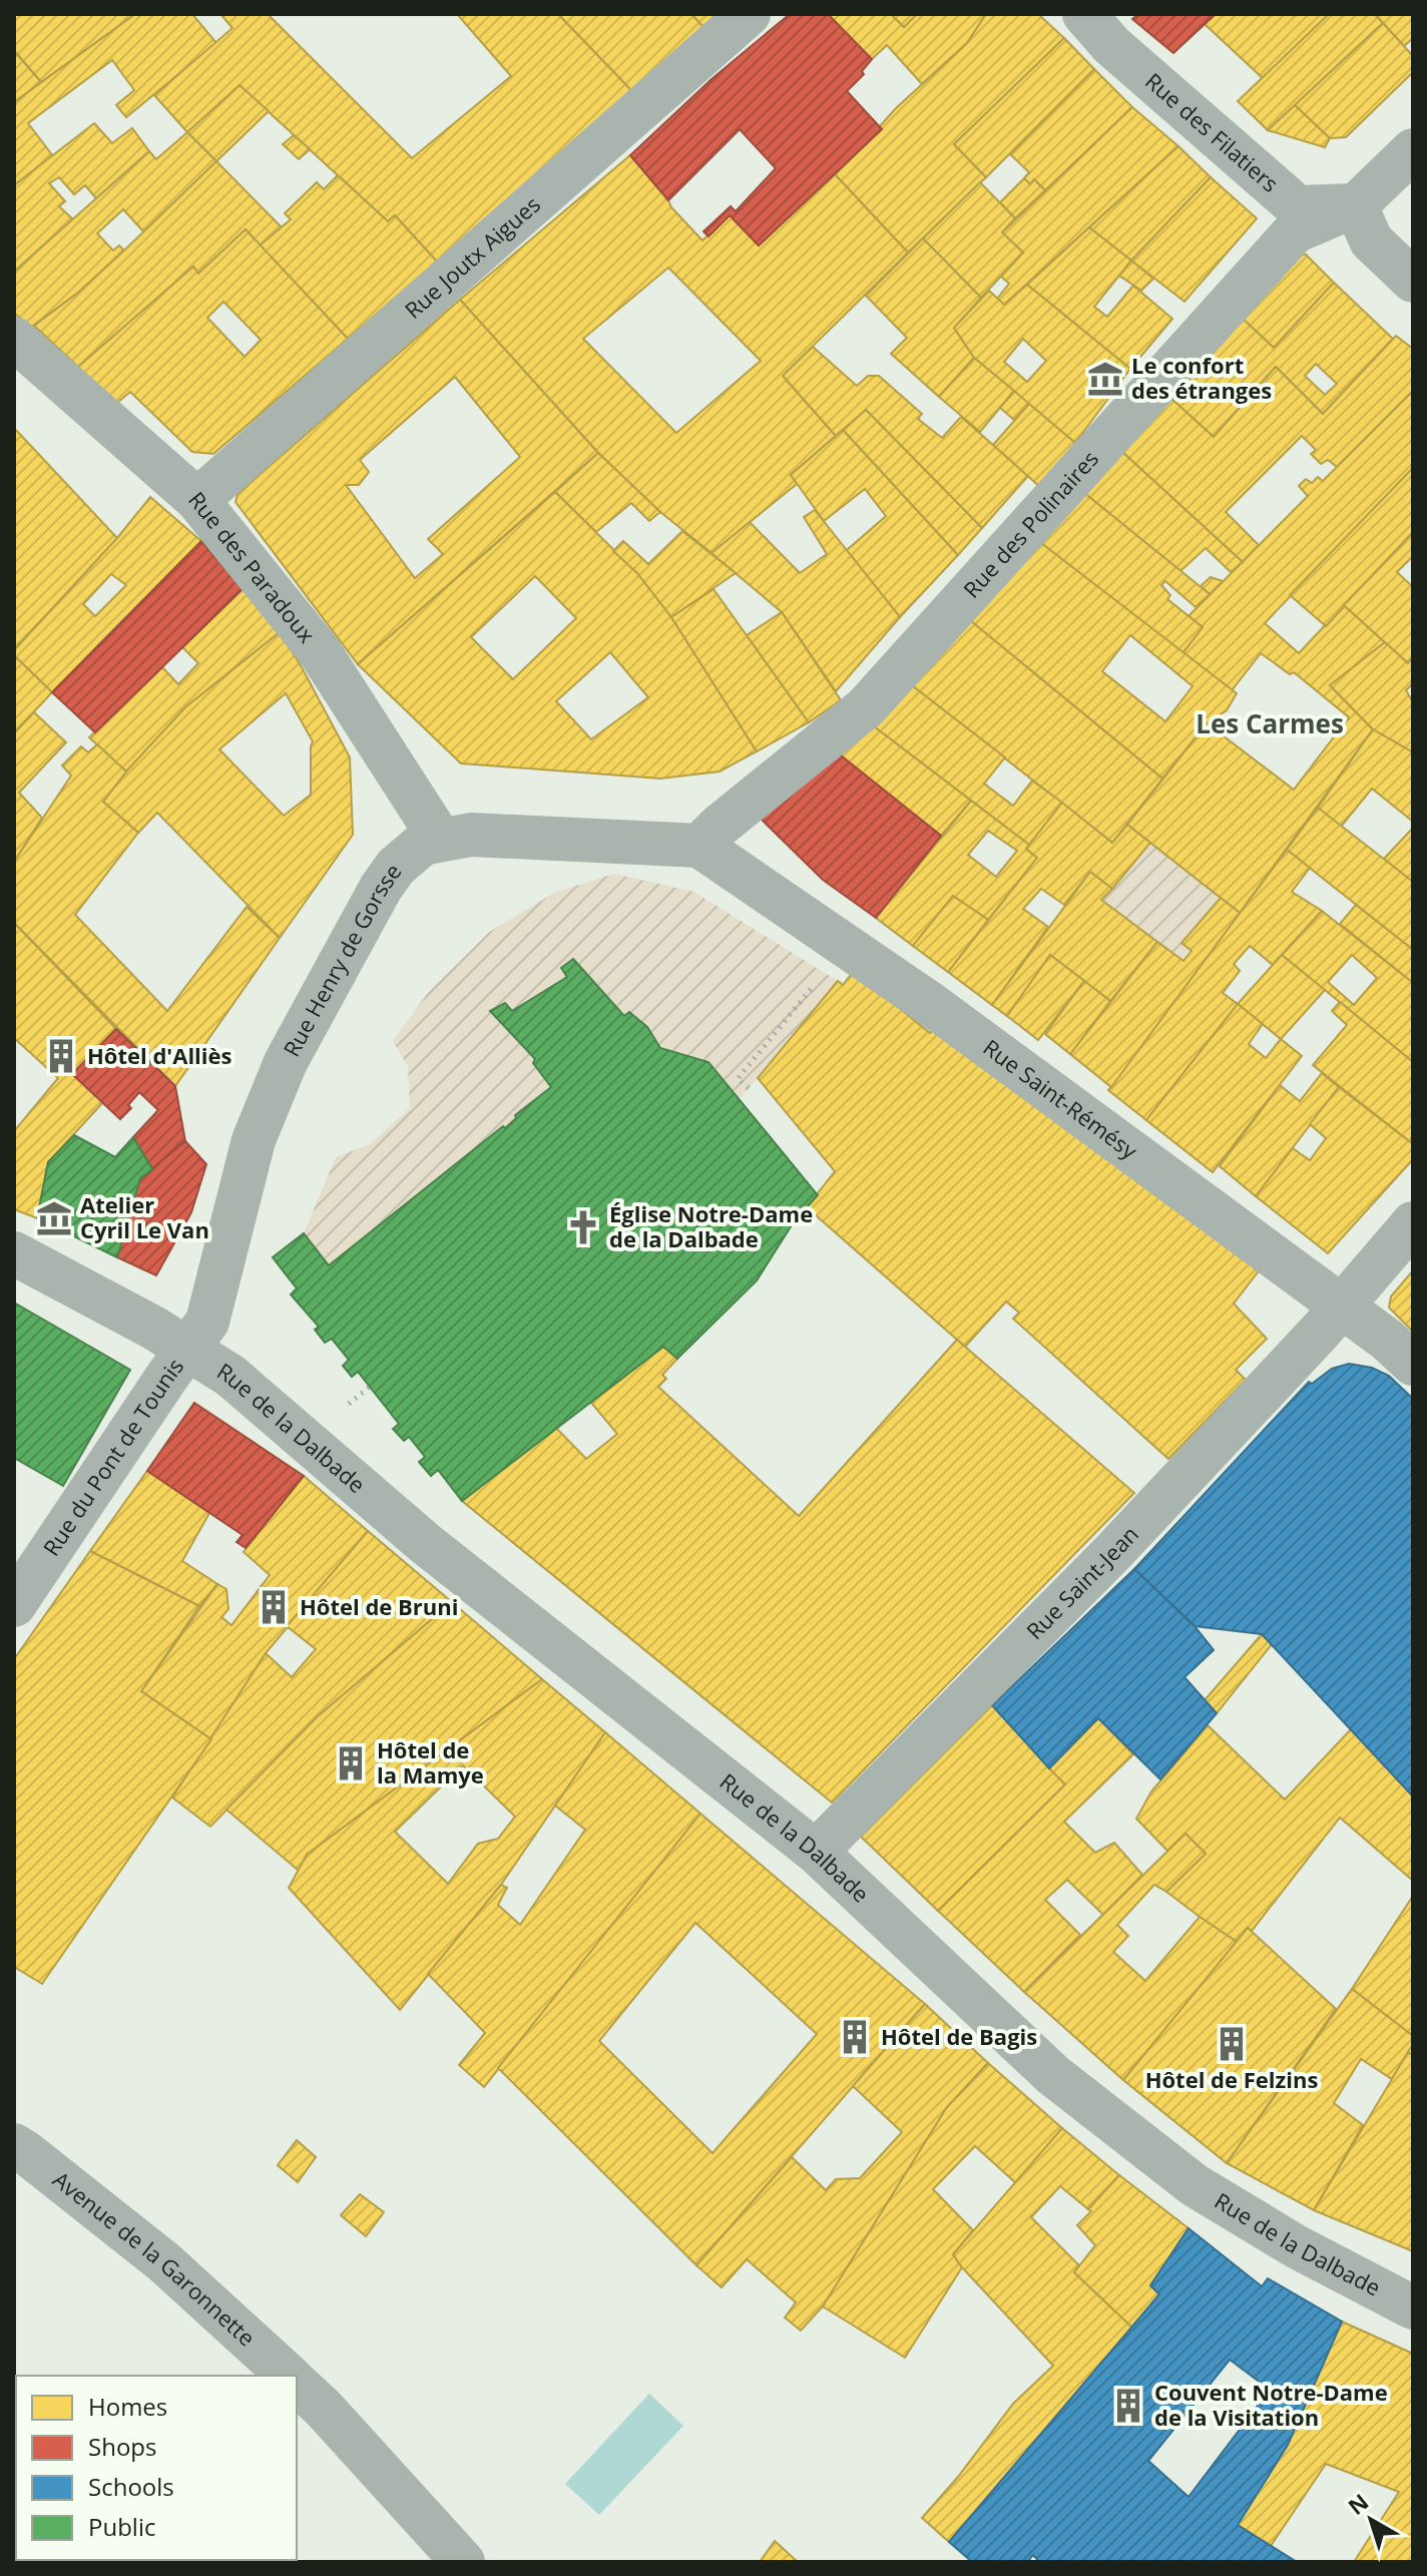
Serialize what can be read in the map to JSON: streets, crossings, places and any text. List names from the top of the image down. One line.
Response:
{"streets":{"street":["Rue des Filatiers","Rue Joutx Aigues","Rue des Polinaires","Rue des Paradoux","Rue Henry de Gorsse","Rue Saint-Rémésy","Rue de la Dalbade","Rue du Pont de Tounis","Rue Saint-Jean","Avenue de la Garonnette"]},"crossings":[["Rue des Filatiers","Rue des Polinaires"],["Rue Joutx Aigues","Rue des Paradoux"],["Rue des Polinaires","Rue Henry de Gorsse"],["Rue des Polinaires","Rue Saint-Rémésy"],["Rue des Paradoux","Rue Henry de Gorsse"],["Rue Henry de Gorsse","Rue Saint-Rémésy"],["Rue Henry de Gorsse","Rue de la Dalbade"],["Rue Henry de Gorsse","Rue du Pont de Tounis"],["Rue Saint-Rémésy","Rue Saint-Jean"],["Rue de la Dalbade","Rue du Pont de Tounis"],["Rue de la Dalbade","Rue Saint-Jean"]],"districts":["Les Carmes"],"places":{"museum":["Le confort des étranges","Atelier Cyril Le Van"],"building":["Hôtel d'Alliès","Hôtel de Bruni","Hôtel de la Mamye","Hôtel de Bagis","Hôtel de Felzins","Couvent Notre-Dame de la Visitation"],"church":["Église Notre-Dame de la Dalbade"]},"legend":["Homes","Shops","Schools","Public"],"north":"top left"}
